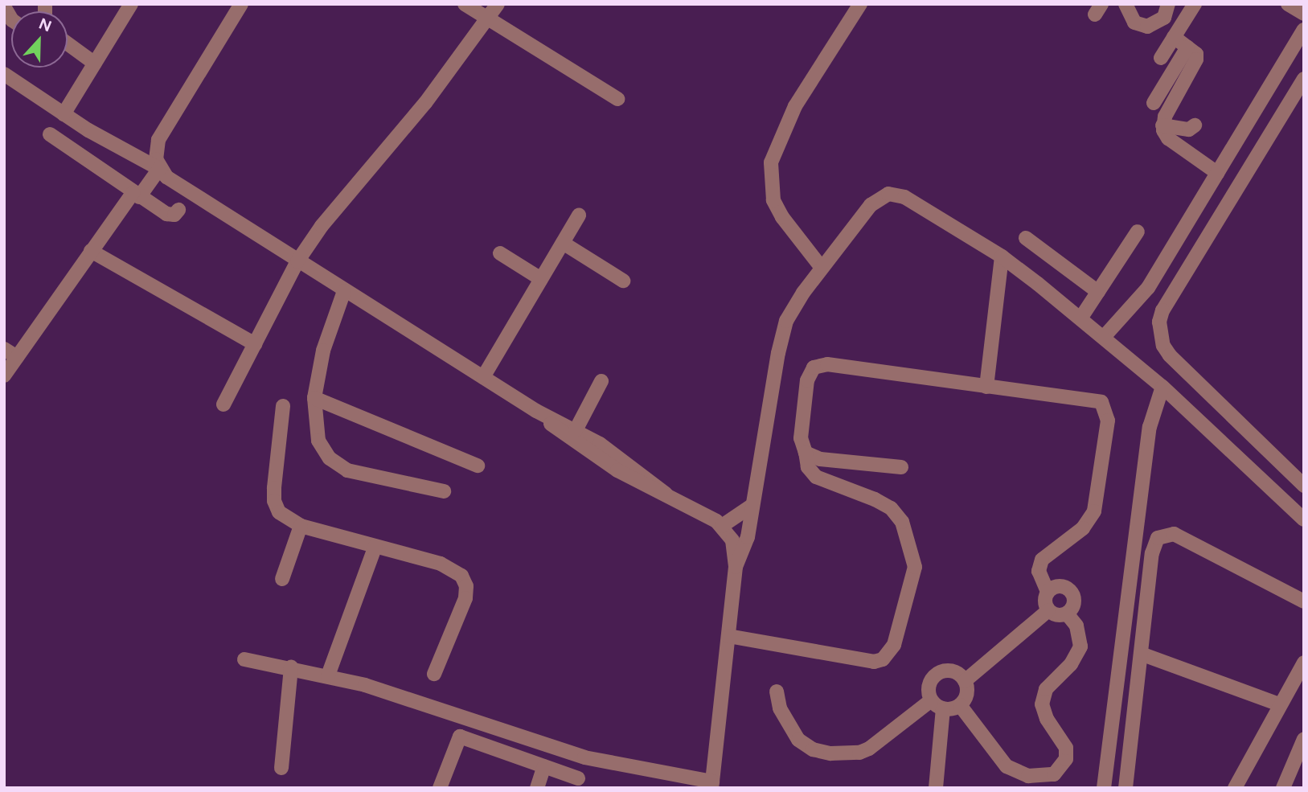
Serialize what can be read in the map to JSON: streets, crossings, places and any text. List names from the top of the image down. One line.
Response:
{"north":"top"}
